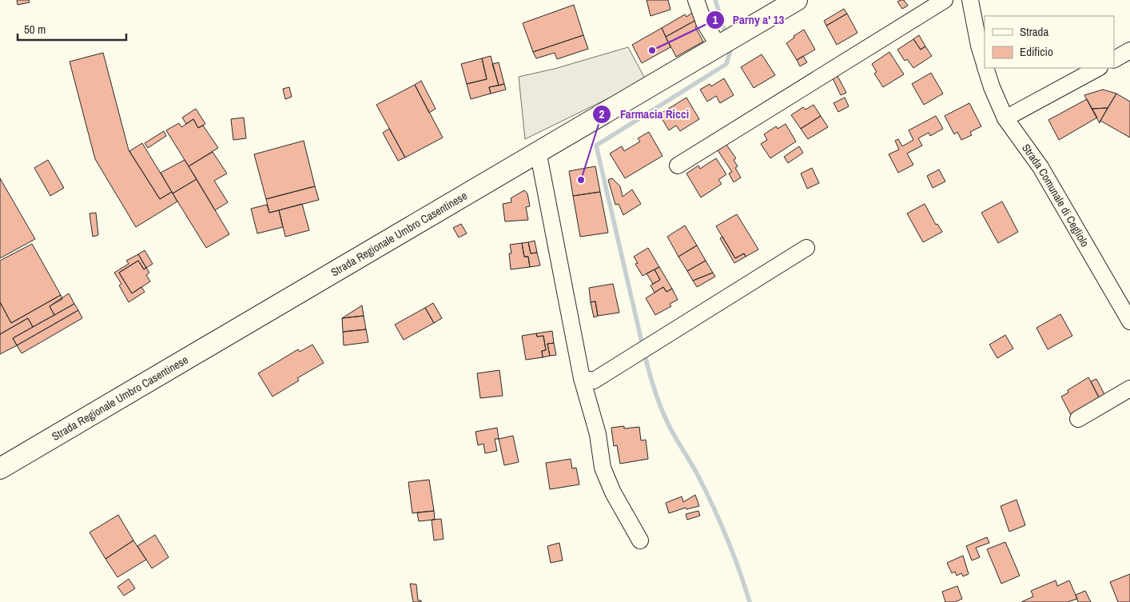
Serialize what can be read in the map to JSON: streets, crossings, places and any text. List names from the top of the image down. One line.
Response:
{"streets":{"main road":["Strada Regionale Umbro Casentinese"],"street":["Strada Comunale di Cegliolo"]},"places":["Parny a' 13","Farmacia Ricci"],"legend":["Strada","Edificio"],"scale_bar":"50 m"}
